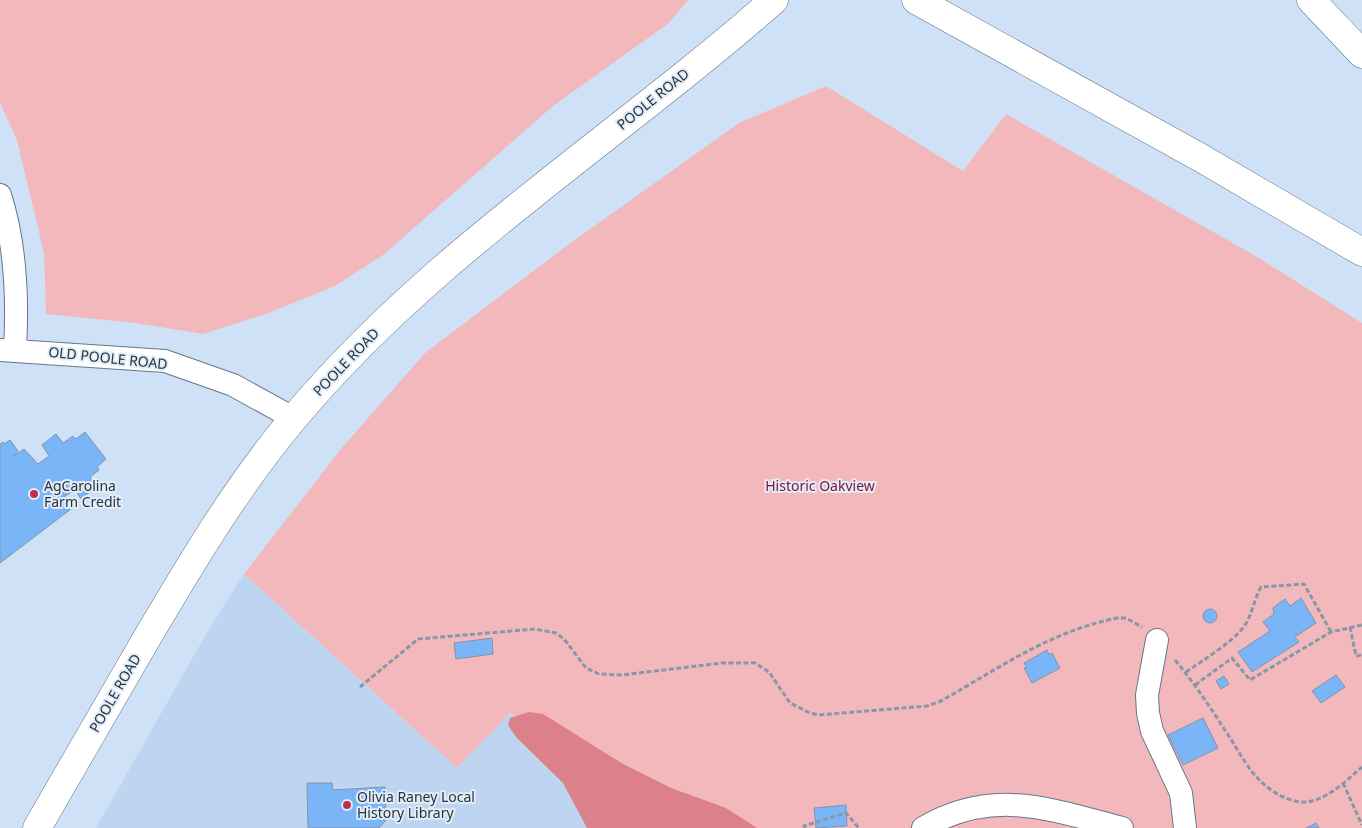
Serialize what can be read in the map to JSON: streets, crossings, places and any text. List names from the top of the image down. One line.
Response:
{"streets":{"main road":["POOLE ROAD"],"street":["OLD POOLE ROAD"]},"crossings":[["POOLE ROAD","OLD POOLE ROAD"]],"parks":["Historic Oakview"],"places":["AgCarolina Farm Credit","Olivia Raney Local History Library"]}
